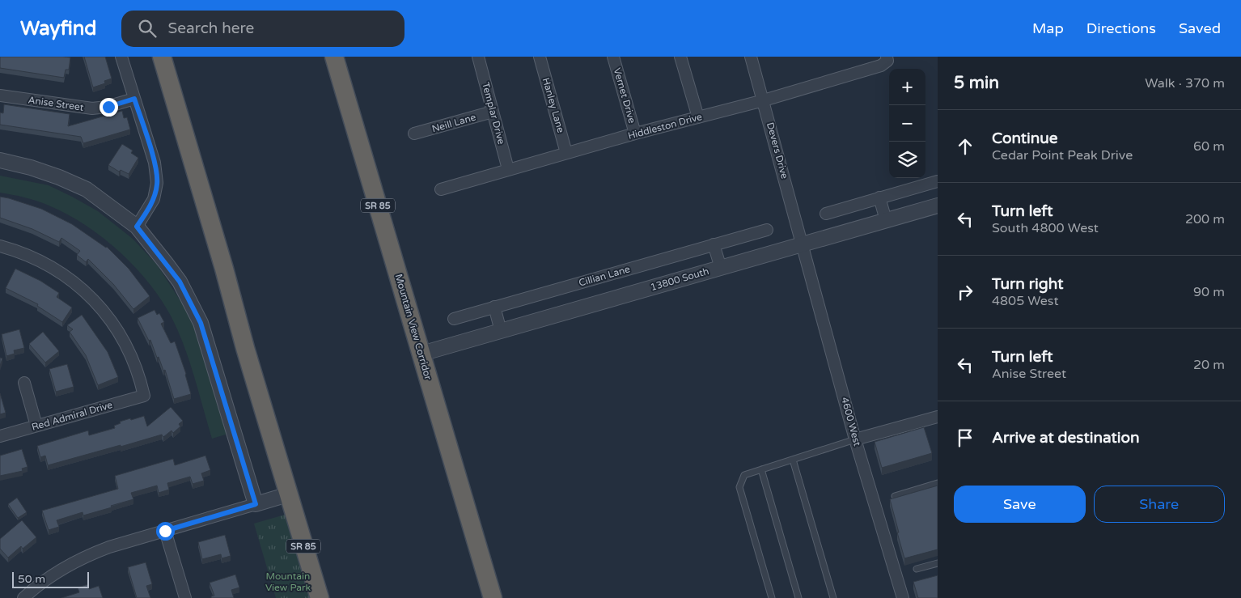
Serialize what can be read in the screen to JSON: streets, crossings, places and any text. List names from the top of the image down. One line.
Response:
{"streets":{"highway":["SR 85","Mountain View Corridor"],"street":["Vernet Drive","Anise Street","Hanley Lane","Templar Drive","Neill Lane","Hiddleston Drive","Devers Drive","Cillian Lane","13800 South","Red Admiral Drive","4600 West"]},"crossings":[["Vernet Drive","Hiddleston Drive"],["Hanley Lane","Hiddleston Drive"],["Templar Drive","Neill Lane"],["Templar Drive","Hiddleston Drive"],["Hiddleston Drive","Devers Drive"],["Devers Drive","13800 South"],["Devers Drive","4600 West"],["13800 South","Mountain View Corridor"],["13800 South","4600 West"]],"parks":["Mountain View Park"],"scale_bar":"50 m","page":{"header":"Wayfind","search":"Search here","nav":["Map","Directions","Saved"],"heading":["5 min","Walk · 370 m"],"map_buttons":["+","−"],"list":[["Continue","Cedar Point Peak Drive","60 m"],["Turn left","South 4800 West","200 m"],["Turn right","4805 West","90 m"],["Turn left","Anise Street","20 m"],"Arrive at destination"],"buttons":["Save","Share"],"scale":"50 m"}}
